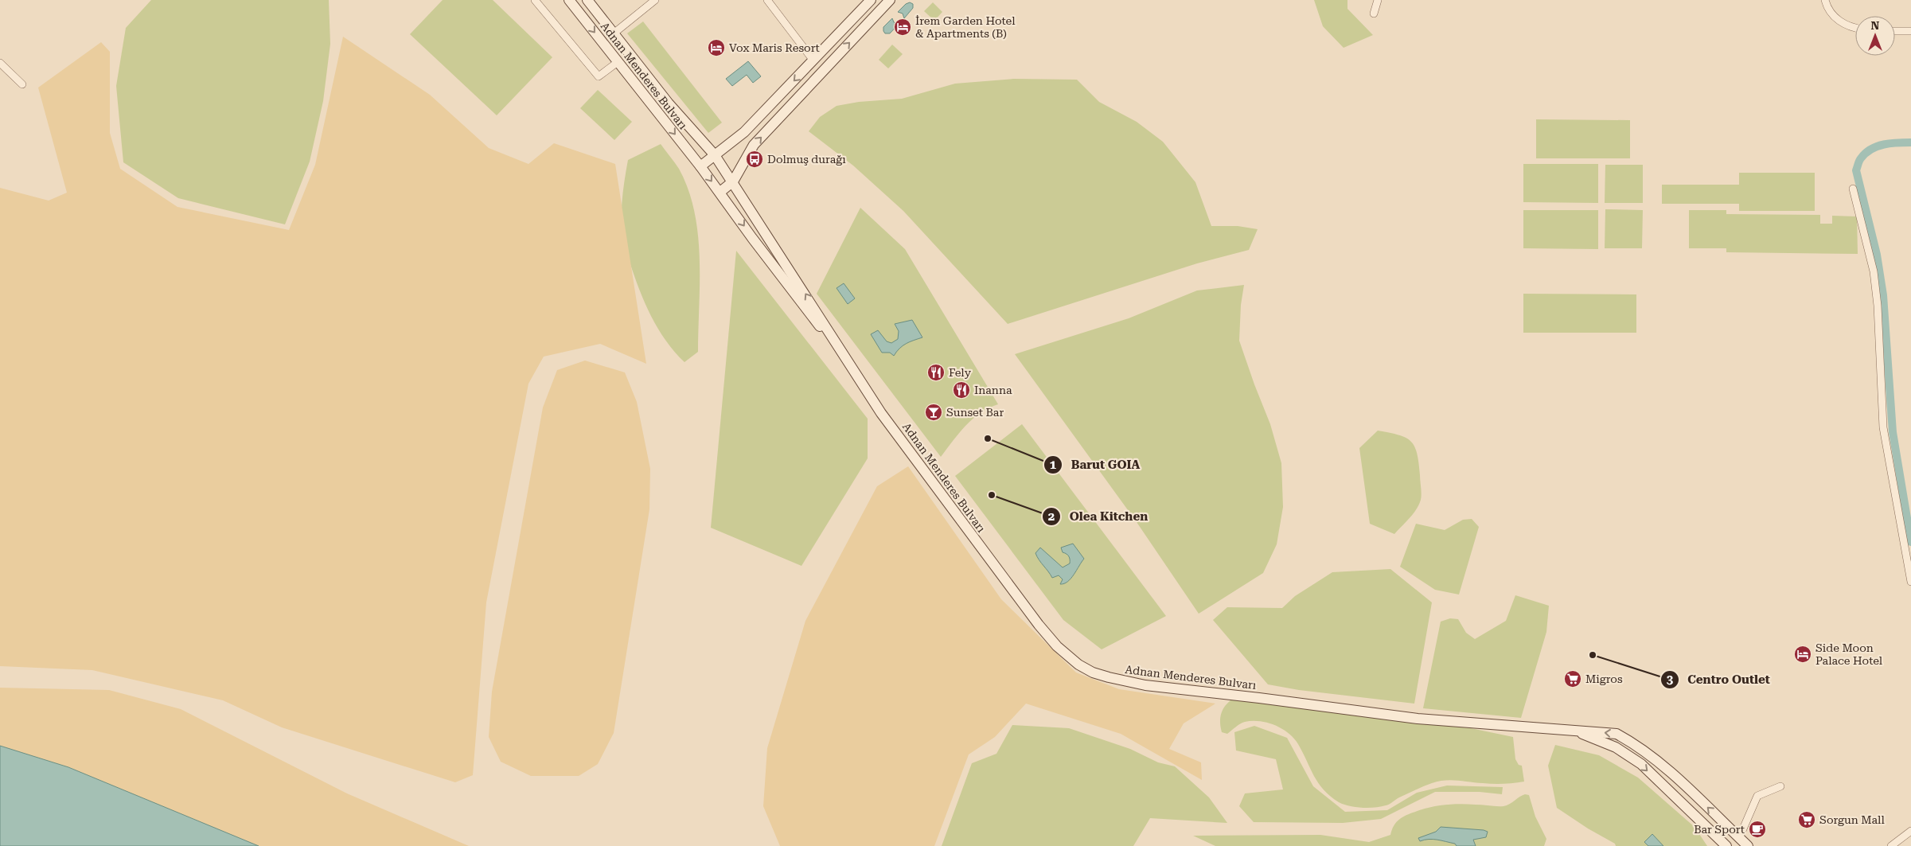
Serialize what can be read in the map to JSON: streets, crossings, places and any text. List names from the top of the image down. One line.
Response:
{"streets":{"main road":["Adnan Menderes Bulvarı"]},"places":{"hotel":["İrem Garden Hotel & Apartments (B)","Vox Maris Resort","Side Moon Palace Hotel"],"bus stop":["Dolmuş durağı"],"restaurant":["Fely","Inanna"],"bar":["Sunset Bar"],"other":["Barut GOIA","Olea Kitchen","Centro Outlet"],"supermarket":["Migros","Sorgun Mall"],"cafe":["Bar Sport"]},"north":"top"}
